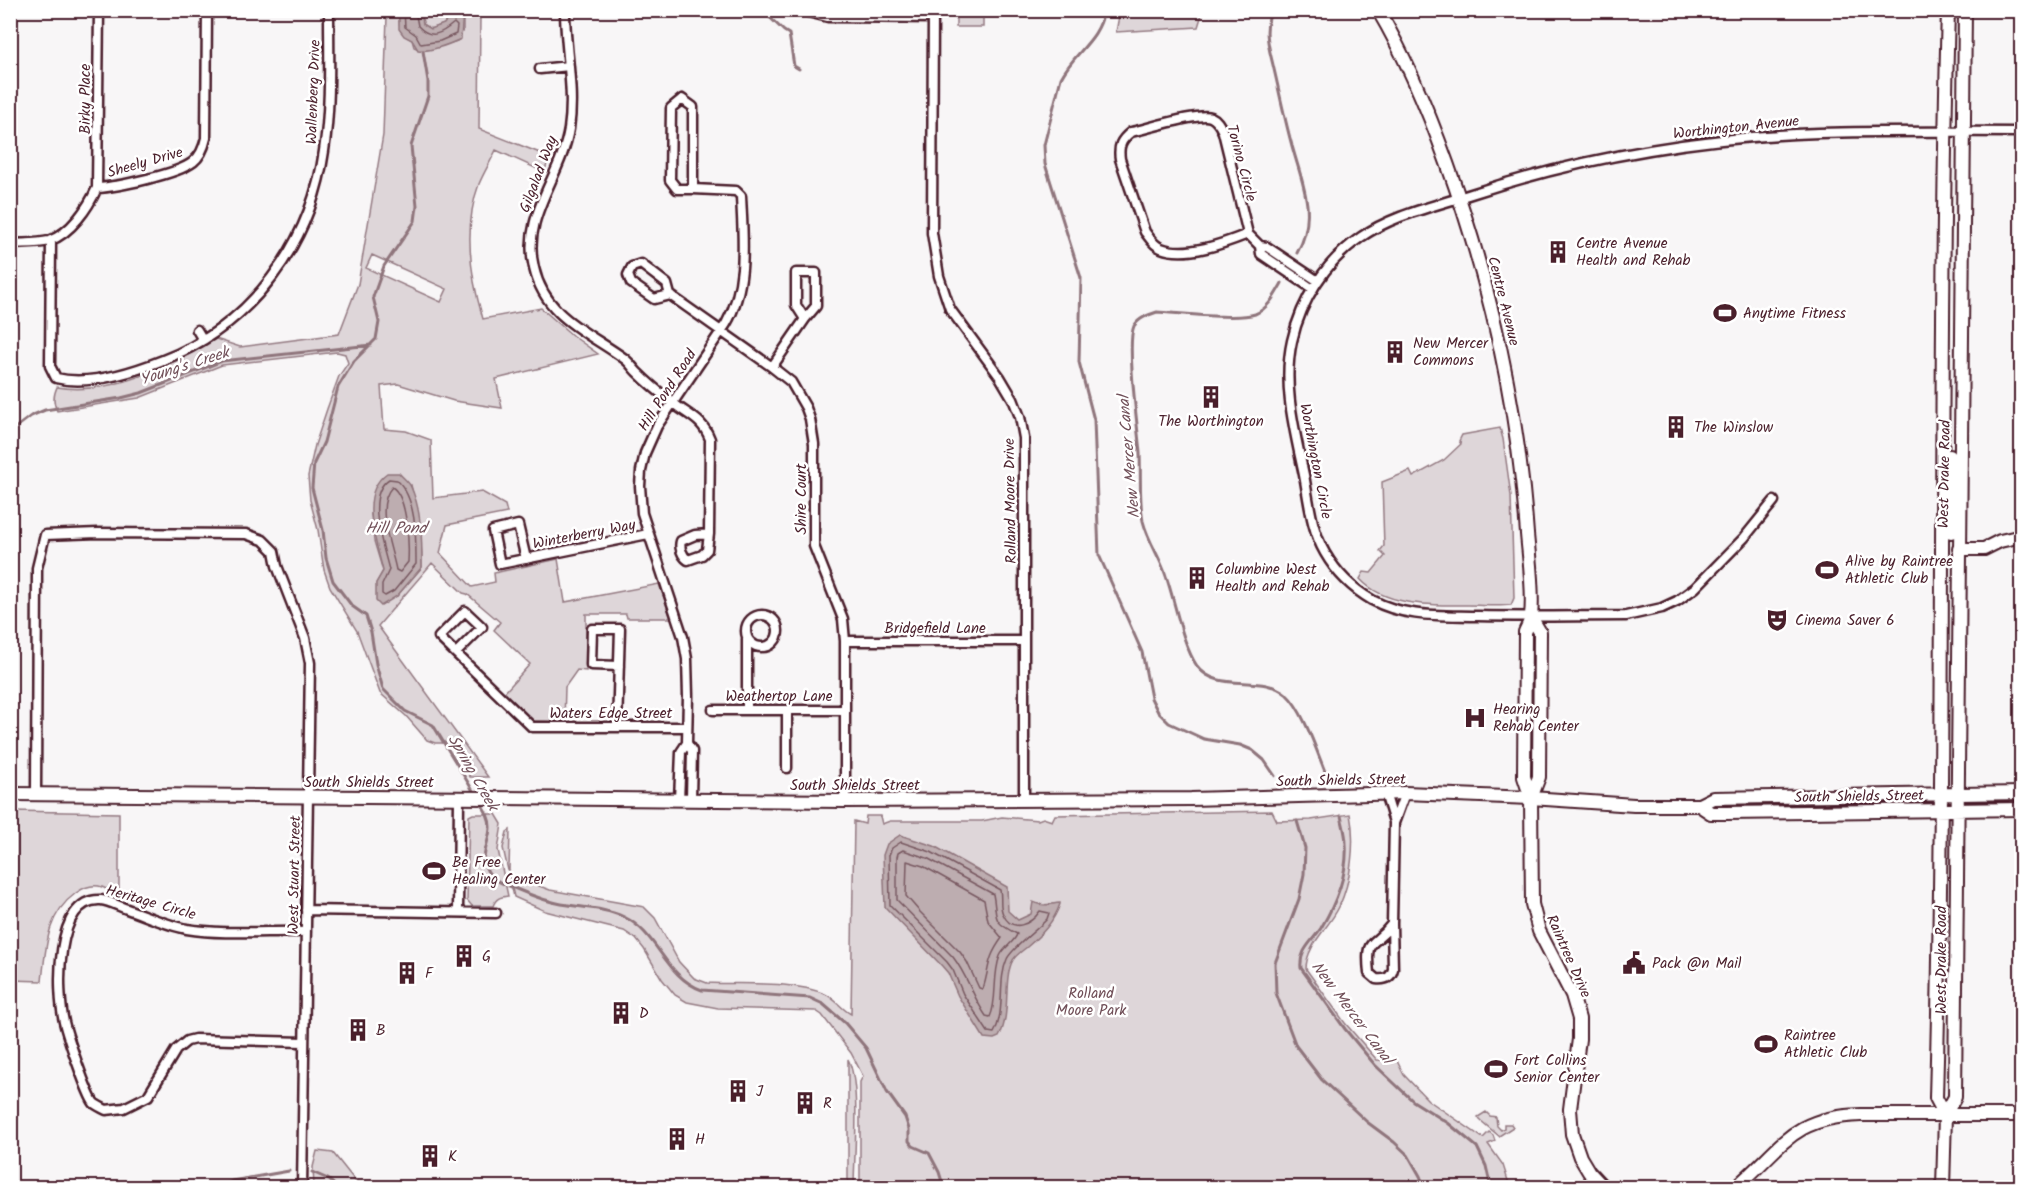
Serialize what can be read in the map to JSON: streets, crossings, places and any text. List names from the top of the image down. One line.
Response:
{"streets":{"main road":["Centre Avenue","West Drake Road","South Shields Street","Raintree Drive"],"street":["Wallenberg Drive","Birky Place","Worthington Avenue","Sheely Drive","Torino Circle","Gilgalad Way","Hill Pond Road","Worthington Circle","Shire Court","Rolland Moore Drive","Winterberry Way","Bridgefield Lane","Weathertop Lane","Waters Edge Street","West Stuart Street","Heritage Circle"]},"crossings":[["Wallenberg Drive","Sheely Drive"],["Birky Place","Sheely Drive"],["Worthington Avenue","Centre Avenue"],["Worthington Avenue","Worthington Circle"],["Worthington Avenue","West Drake Road"],["Gilgalad Way","Hill Pond Road"],["Centre Avenue","Worthington Circle"],["Centre Avenue","South Shields Street"],["Centre Avenue","Raintree Drive"],["Hill Pond Road","Shire Court"],["Hill Pond Road","Winterberry Way"],["Hill Pond Road","Waters Edge Street"],["Hill Pond Road","South Shields Street"],["West Drake Road","South Shields Street"],["Shire Court","Bridgefield Lane"],["Shire Court","Weathertop Lane"],["Shire Court","South Shields Street"],["Rolland Moore Drive","Bridgefield Lane"],["Rolland Moore Drive","South Shields Street"],["South Shields Street","West Stuart Street"],["South Shields Street","Raintree Drive"],["West Stuart Street","Heritage Circle"]],"water":["Young's Creek","New Mercer Canal","Hill Pond","Spring Creek"],"parks":["Rolland Moore Park"],"places":{"building":["Centre Avenue Health and Rehab","New Mercer Commons","The Worthington","The Winslow","Columbine West Health and Rehab","G","F","D","B","J","R","H","K"],"sports":["Anytime Fitness","Alive by Raintree Athletic Club","Be Free Healing Center","Raintree Athletic Club","Fort Collins Senior Center"],"theatre":["Cinema Saver 6"],"hospital":["Hearing Rehab Center"],"public building":["Pack @n Mail"]}}
